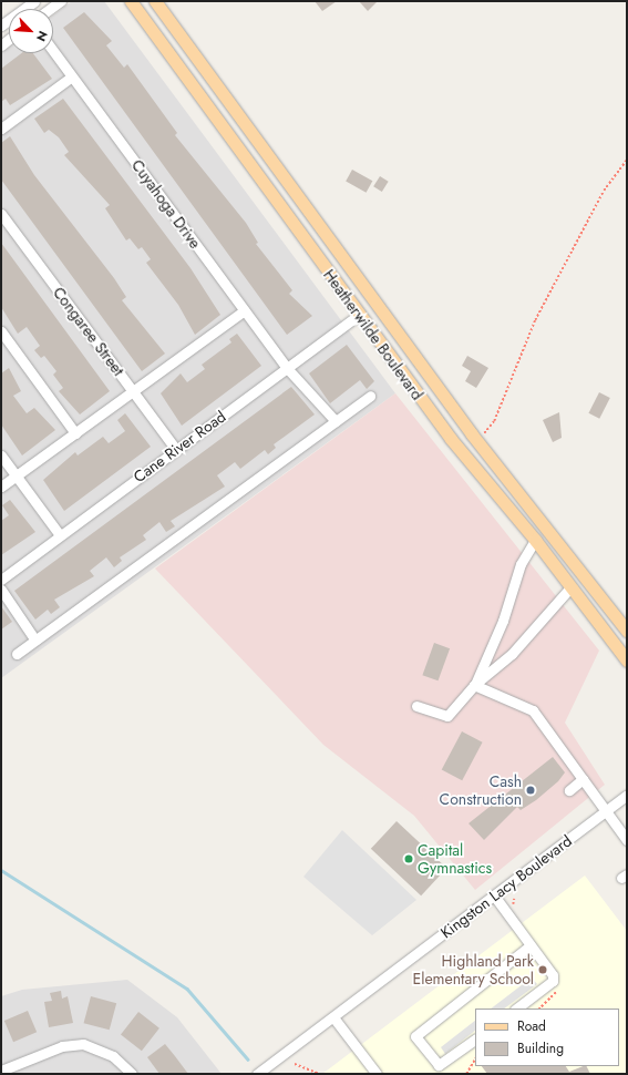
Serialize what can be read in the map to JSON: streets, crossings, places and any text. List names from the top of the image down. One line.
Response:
{"streets":{"main road":["Heatherwilde Boulevard"],"street":["Cuyahoga Drive","Congaree Street","Cane River Road","Kingston Lacy Boulevard"]},"crossings":[["Cuyahoga Drive","Cane River Road"],["Congaree Street","Cane River Road"],["Heatherwilde Boulevard","Cane River Road"]],"places":["Cash Construction","Capital Gymnastics","Highland Park Elementary School"],"legend":["Road","Building"],"north":"bottom right"}
